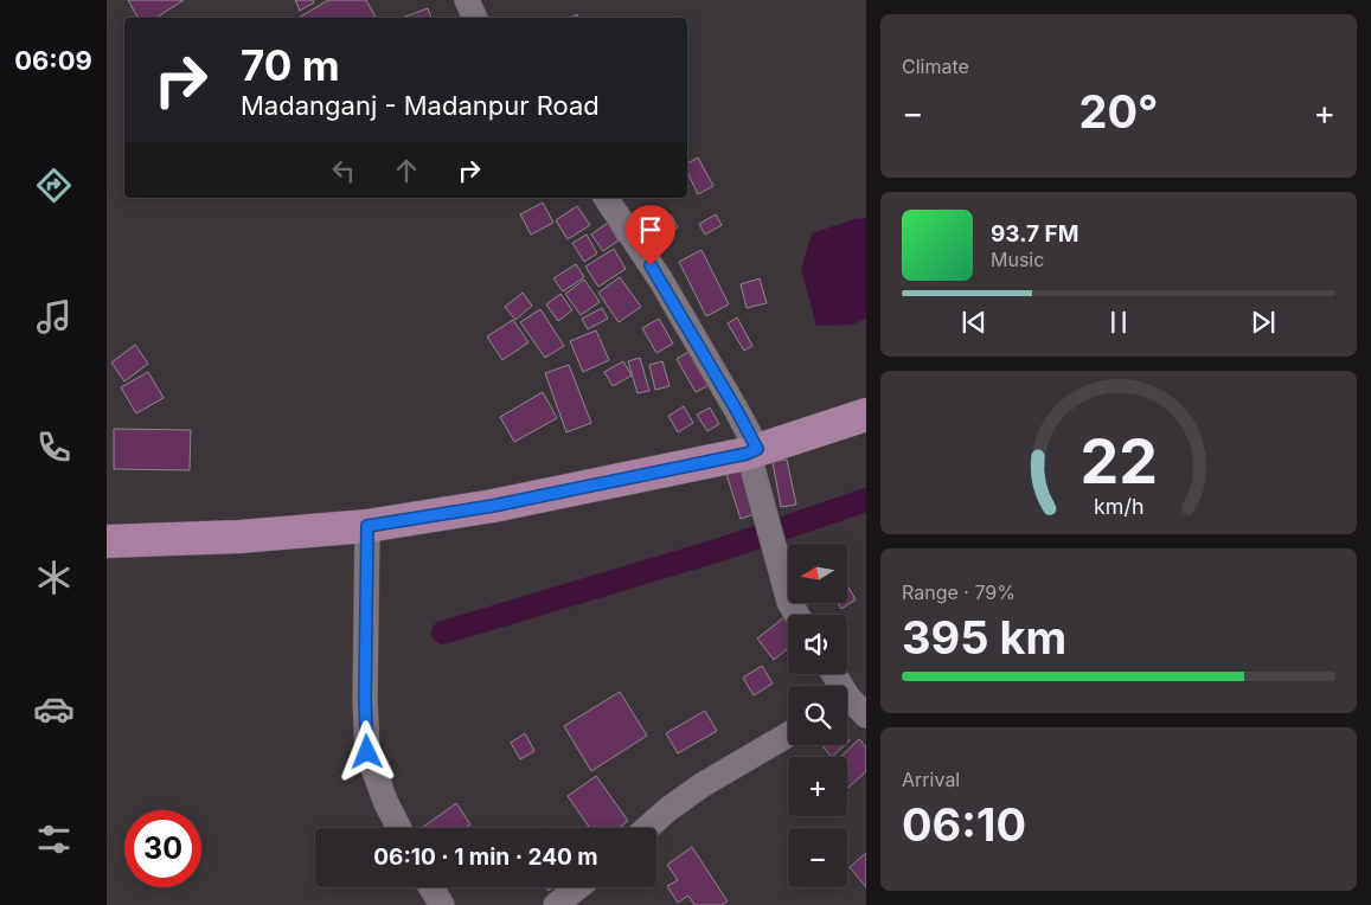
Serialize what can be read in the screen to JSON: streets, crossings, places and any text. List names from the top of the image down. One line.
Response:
{"north":"left","page":{"tabs":"06:09","tile":["Climate",["Range · 79%","395 km"],["Arrival","06:10"]],"turn":["70 m","Madanganj - Madanpur Road"],"heat":["−","20°","+"],"song":["93.7 FM","Music"],"map_buttons":["+","−"],"limit":"30","trip":"06:10 · 1 min · 240 m","gauge":["22","km/h"]}}
